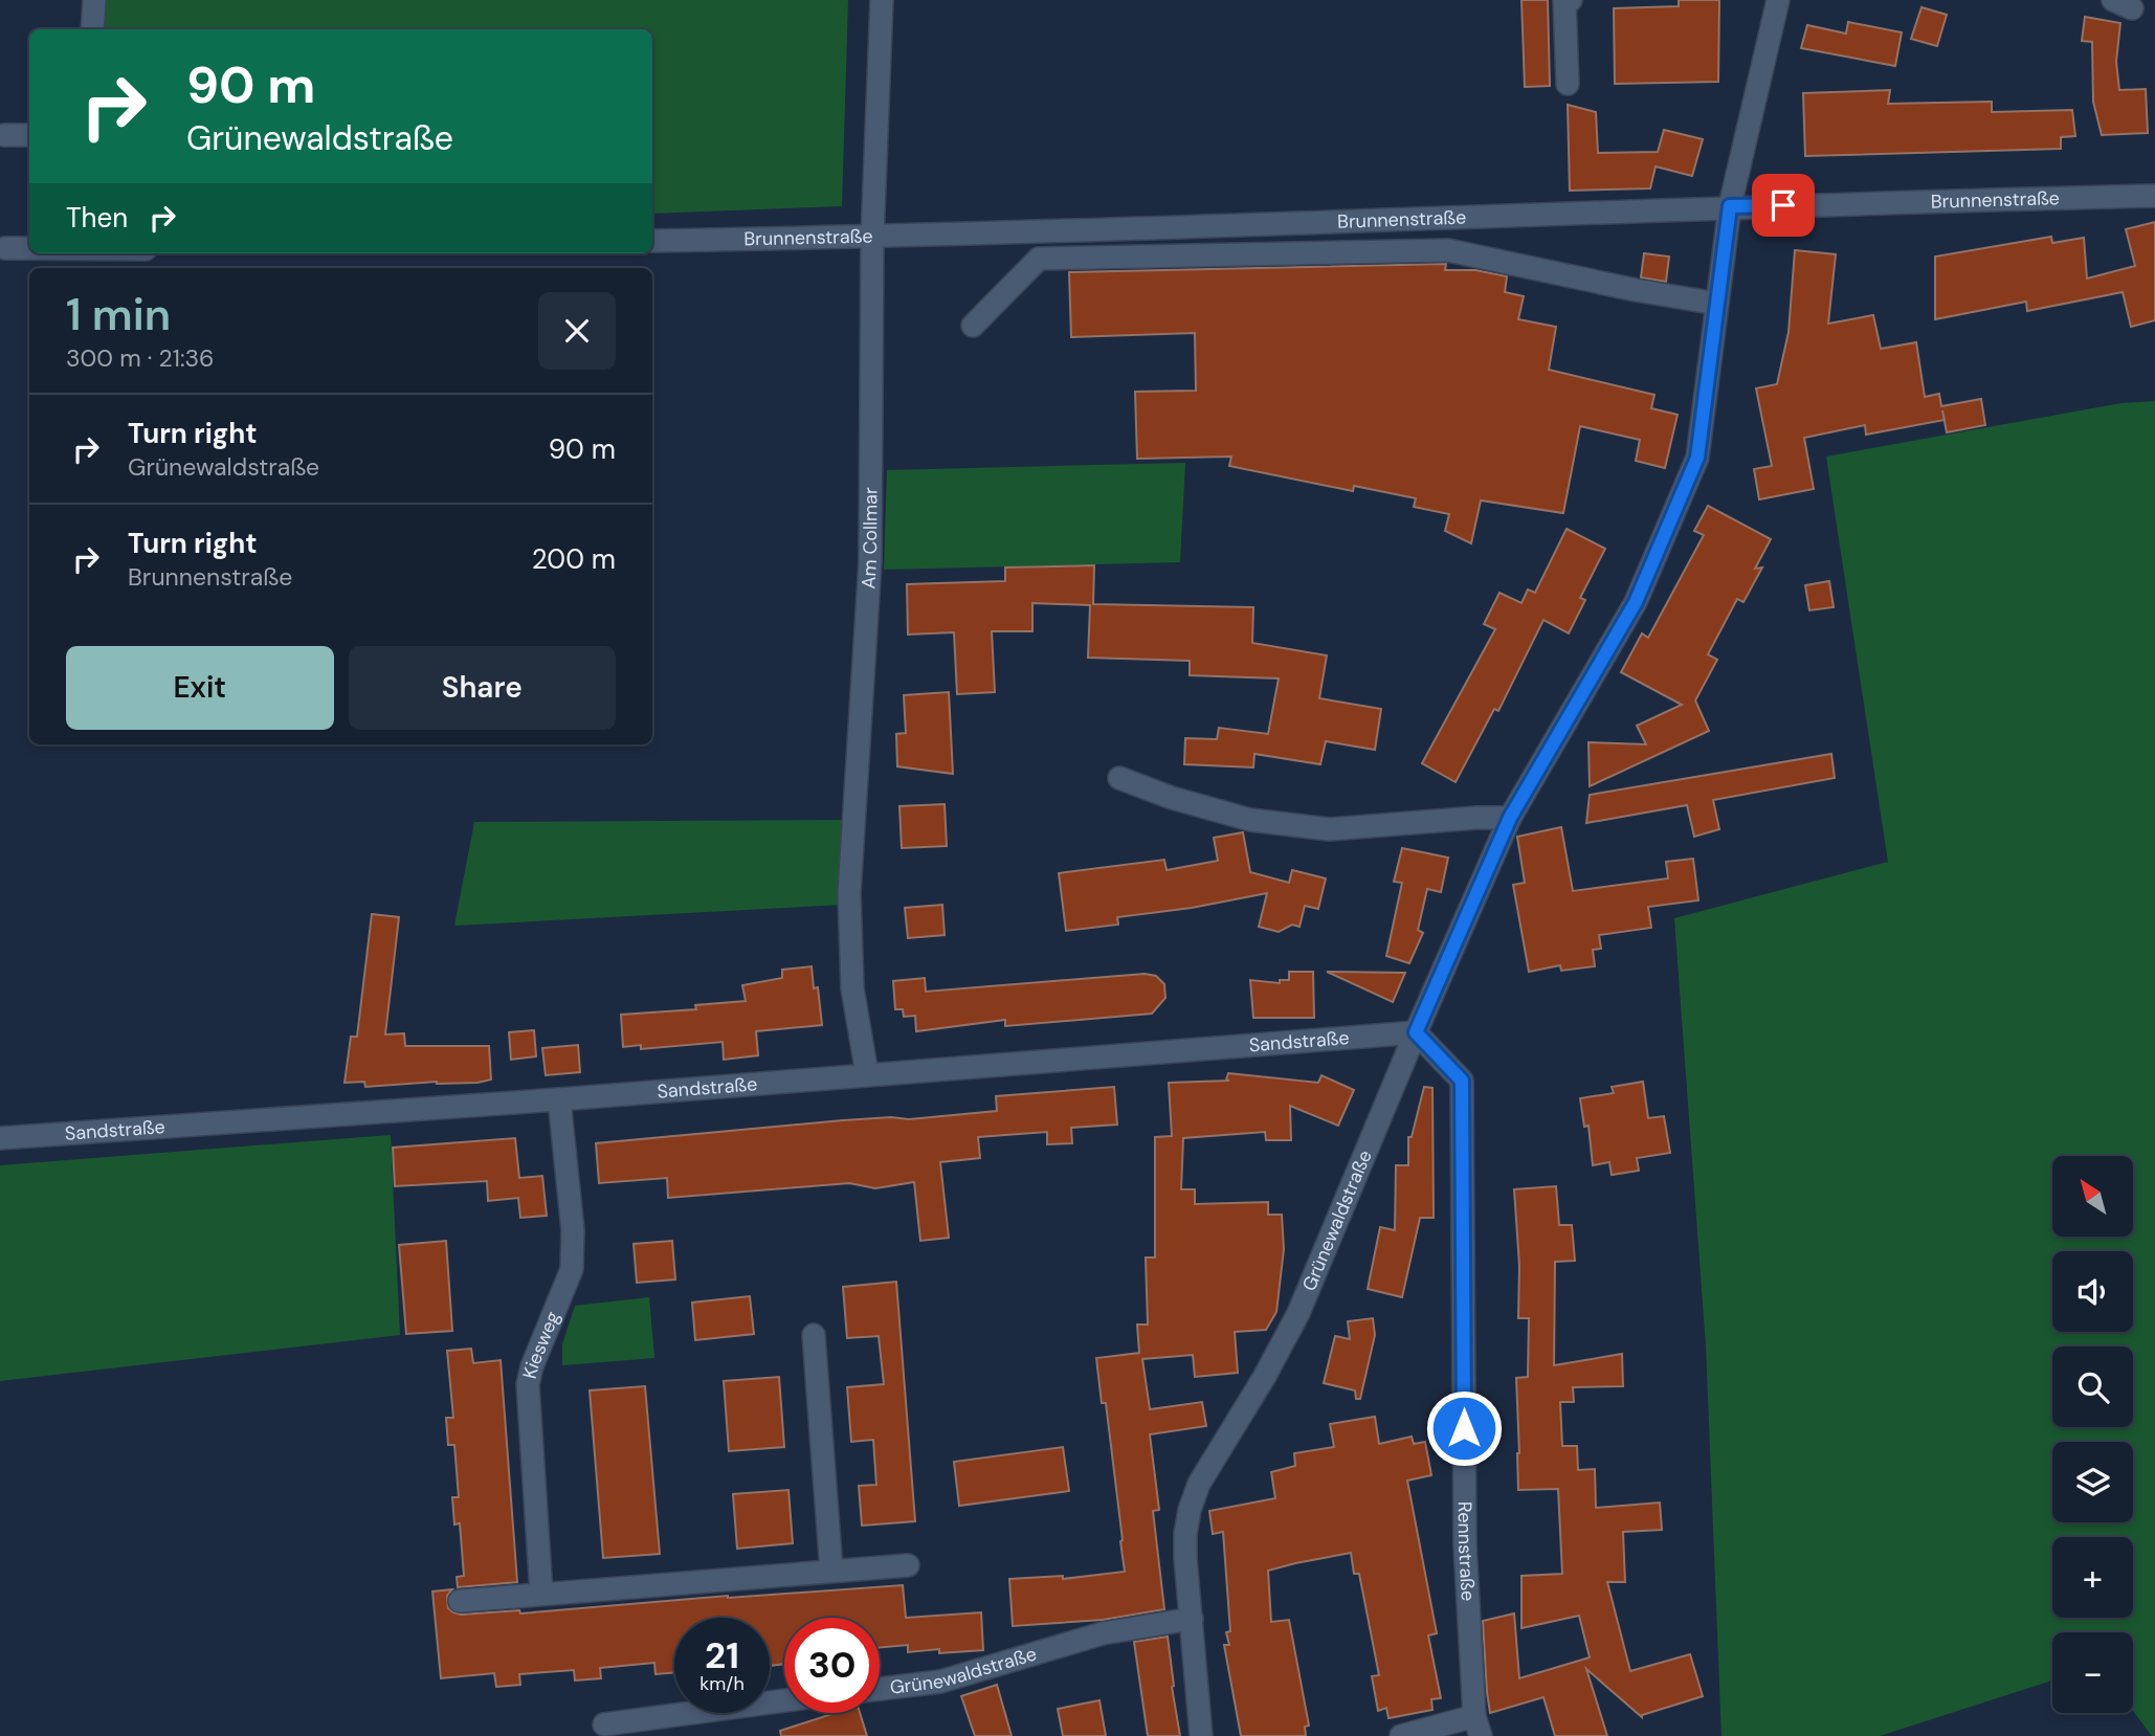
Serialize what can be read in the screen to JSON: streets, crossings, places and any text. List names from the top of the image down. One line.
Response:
{"streets":{"street":["Brunnenstraße","Am Collmar","Sandstraße","Grünewaldstraße","Kiesweg","Rennstraße"]},"crossings":[["Brunnenstraße","Am Collmar"],["Brunnenstraße","Grünewaldstraße"],["Am Collmar","Sandstraße"],["Sandstraße","Grünewaldstraße"],["Sandstraße","Kiesweg"],["Sandstraße","Rennstraße"],["Grünewaldstraße","Rennstraße"]],"north":"top left","page":{"turn":["90 m","Grünewaldstraße"],"then":"Then","heading":["1 min","300 m · 21:36"],"list":[{"name":"Turn right","note":"Grünewaldstraße","value":"90 m"},{"name":"Turn right","note":"Brunnenstraße","value":"200 m"}],"buttons":["Exit","Share"],"map_buttons":["+","−"],"speed":"21 km/h","limit":"30"}}
